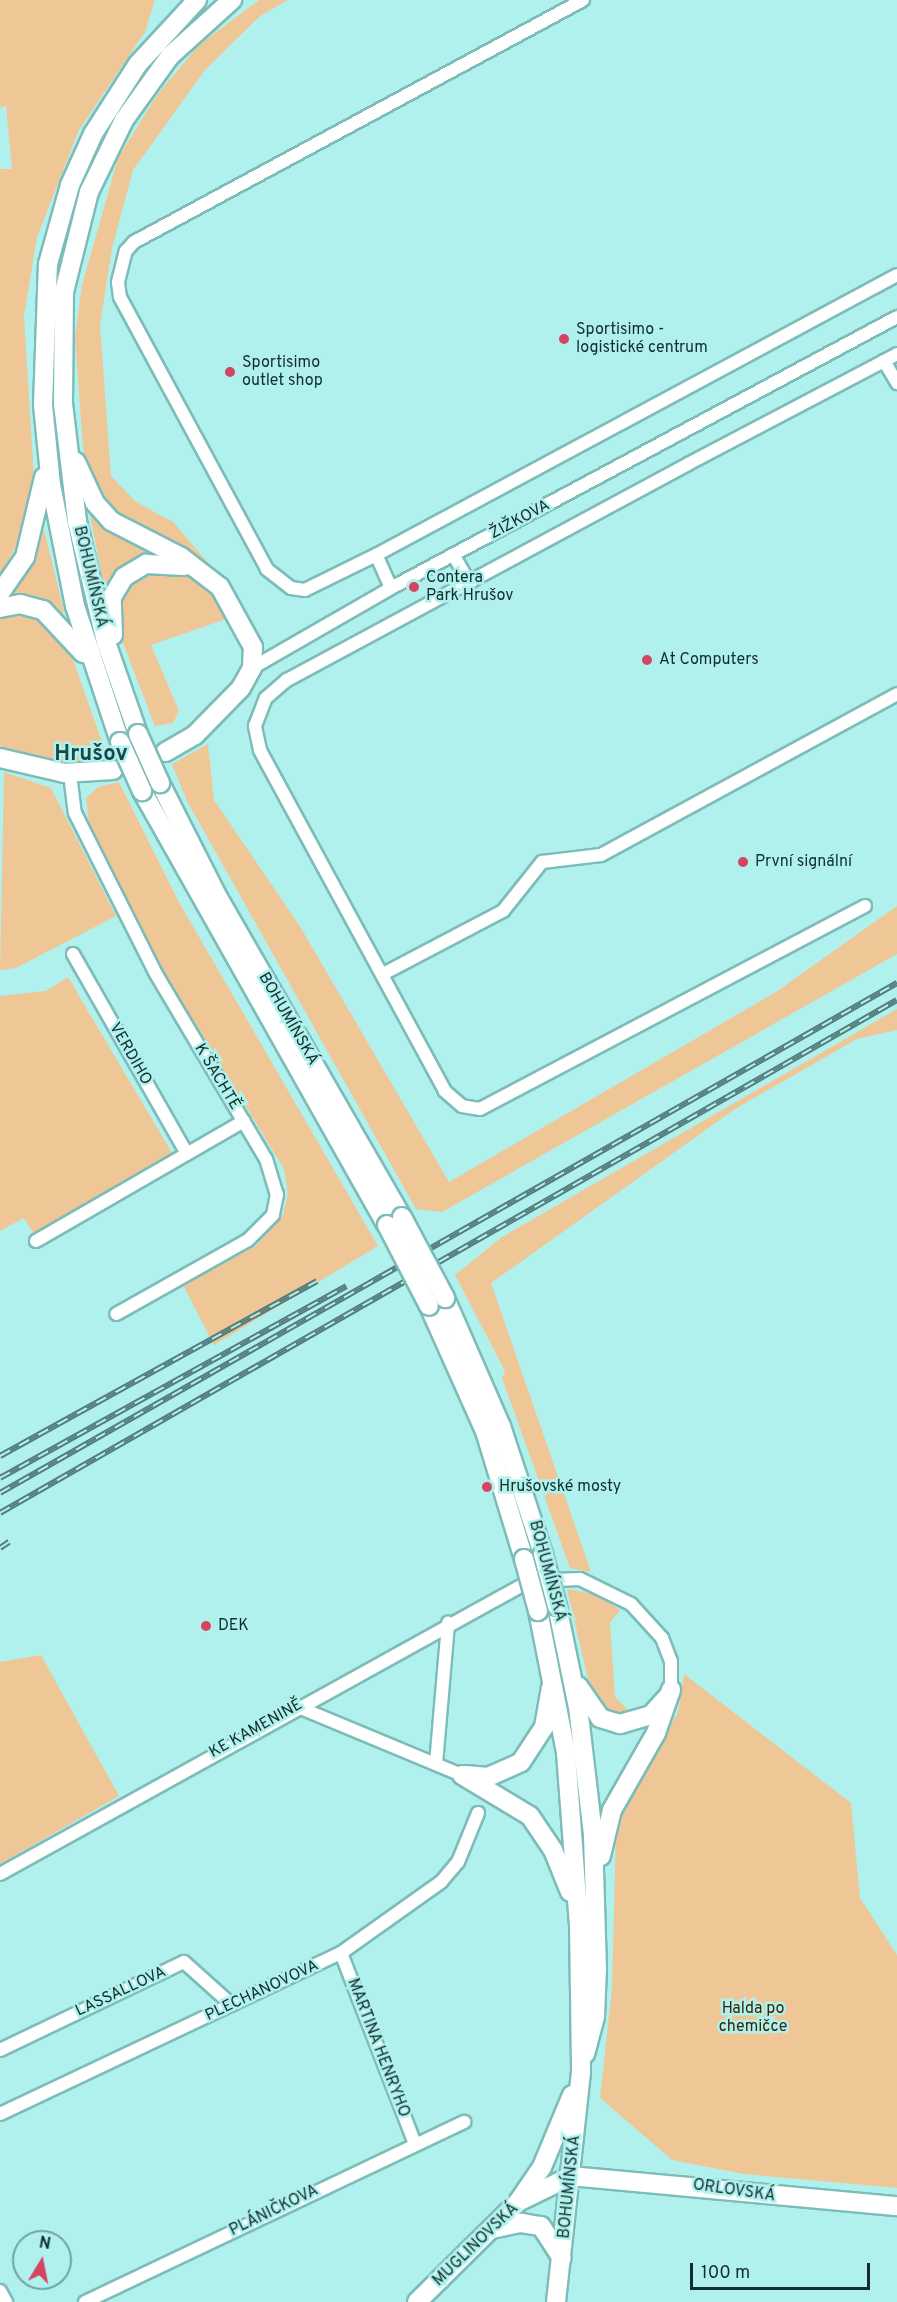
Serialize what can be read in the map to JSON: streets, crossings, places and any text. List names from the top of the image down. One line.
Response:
{"streets":{"main road":["ŽIŽKOVA","BOHUMÍNSKÁ","ORLOVSKÁ","MUGLINOVSKÁ"],"street":["VERDIHO","K ŠACHTĚ","KE KAMENINĚ","PLECHANOVOVA","LASSALLOVA","MARTINA HENRYHO","PLÁNIČKOVA"]},"crossings":[["BOHUMÍNSKÁ","ORLOVSKÁ"],["BOHUMÍNSKÁ","MUGLINOVSKÁ"],["PLECHANOVOVA","LASSALLOVA"],["PLECHANOVOVA","MARTINA HENRYHO"],["MARTINA HENRYHO","PLÁNIČKOVA"],["ORLOVSKÁ","MUGLINOVSKÁ"]],"districts":["Hrušov"],"parks":["Halda po chemičce"],"places":["Sportisimo - logistické centrum","Sportisimo outlet shop","Contera Park Hrušov","At Computers","První signální","Hrušovské mosty","DEK"],"scale_bar":"100 m","north":"top"}
